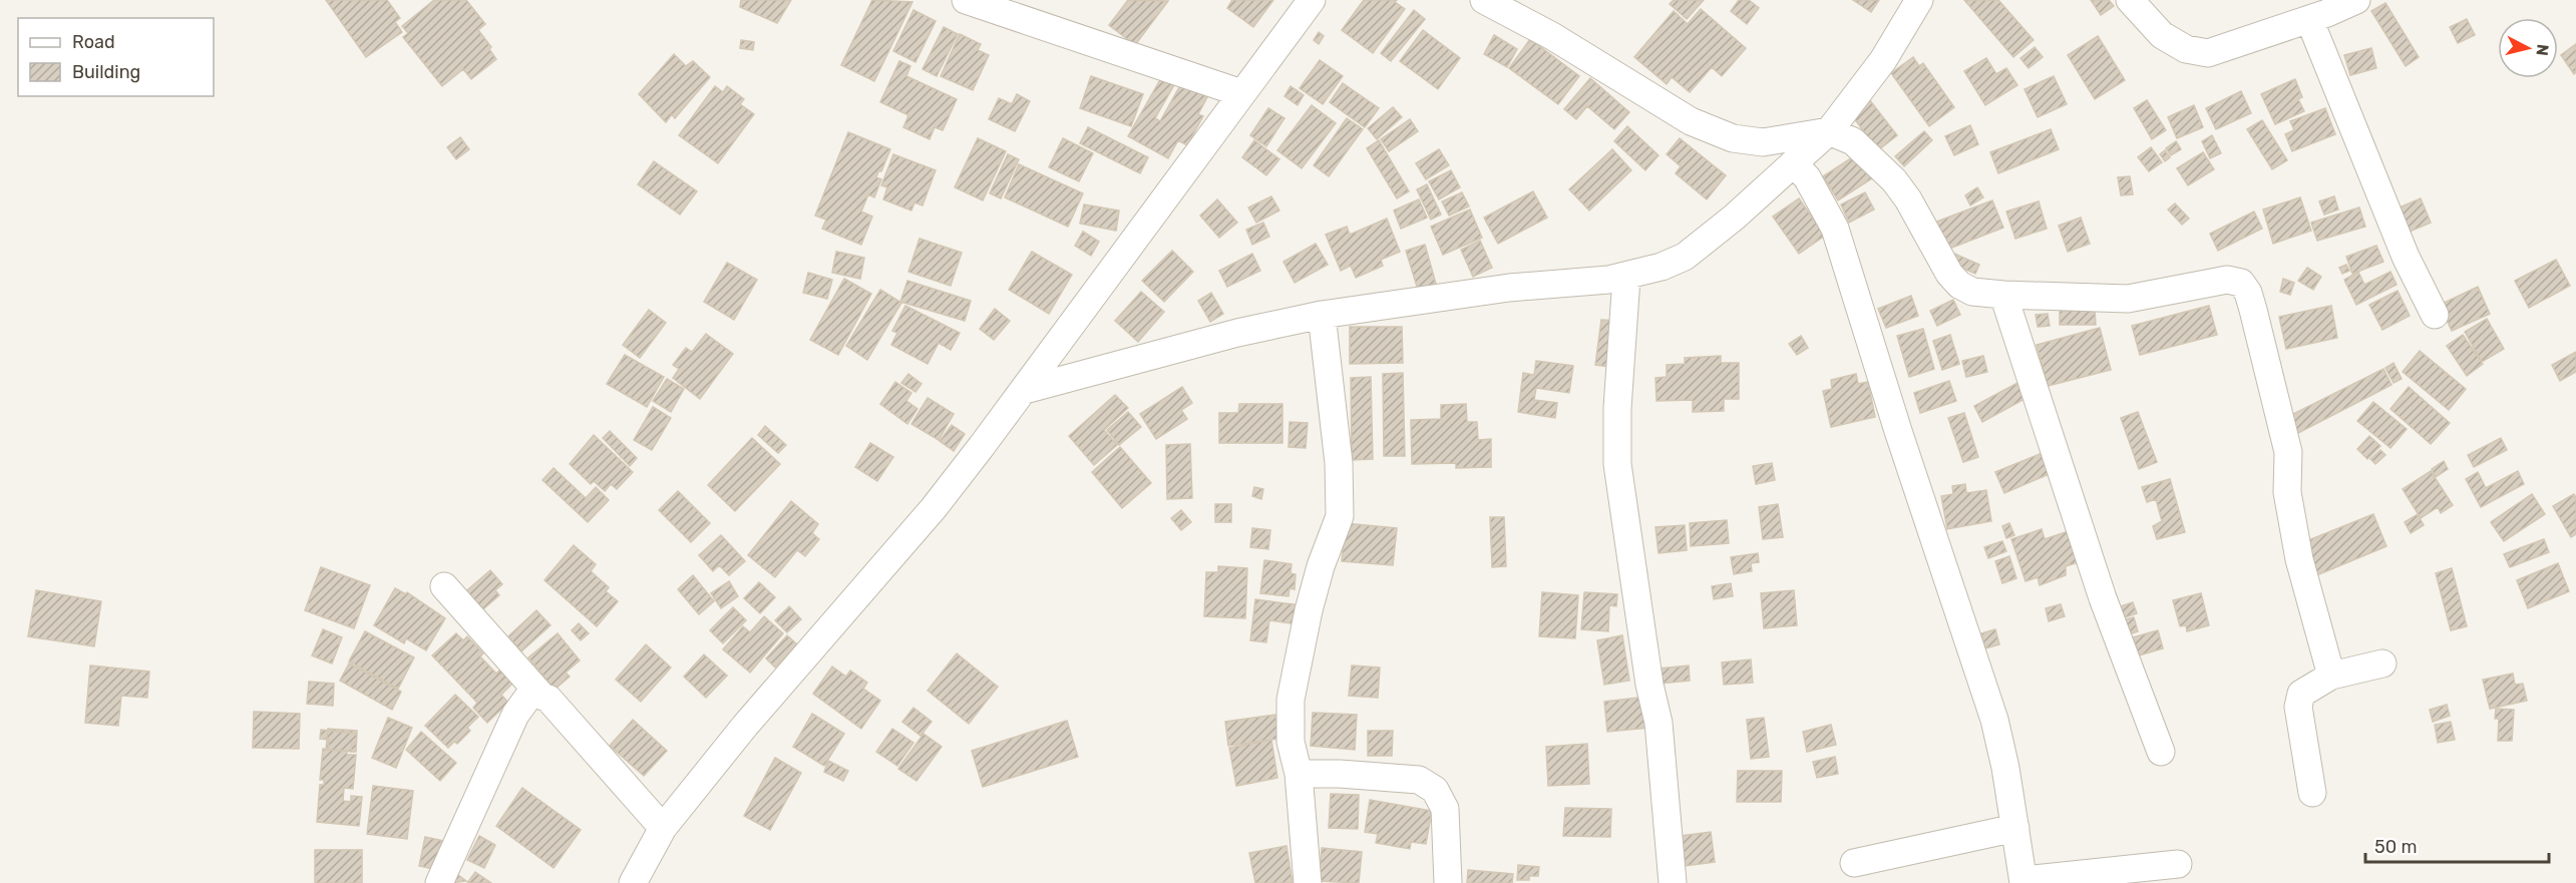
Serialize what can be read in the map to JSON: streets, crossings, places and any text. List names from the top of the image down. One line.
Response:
{"legend":["Road","Building"],"scale_bar":"50 m","north":"right"}
